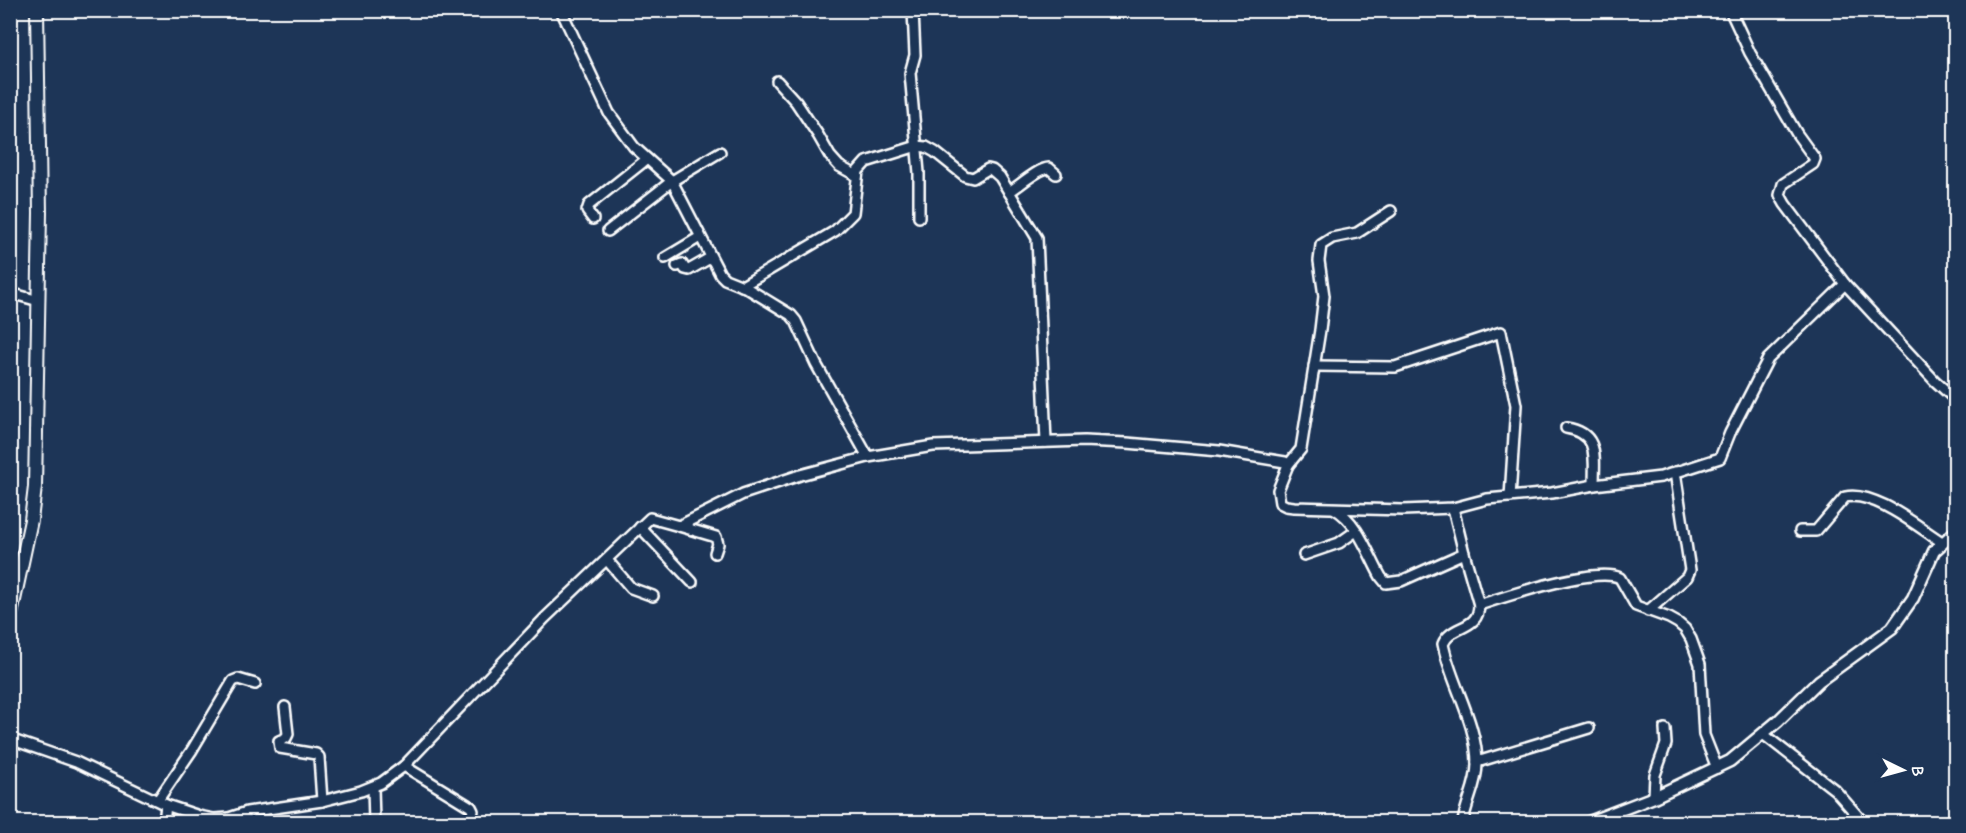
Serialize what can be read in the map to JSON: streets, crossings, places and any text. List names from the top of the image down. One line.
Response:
{"north":"right"}
